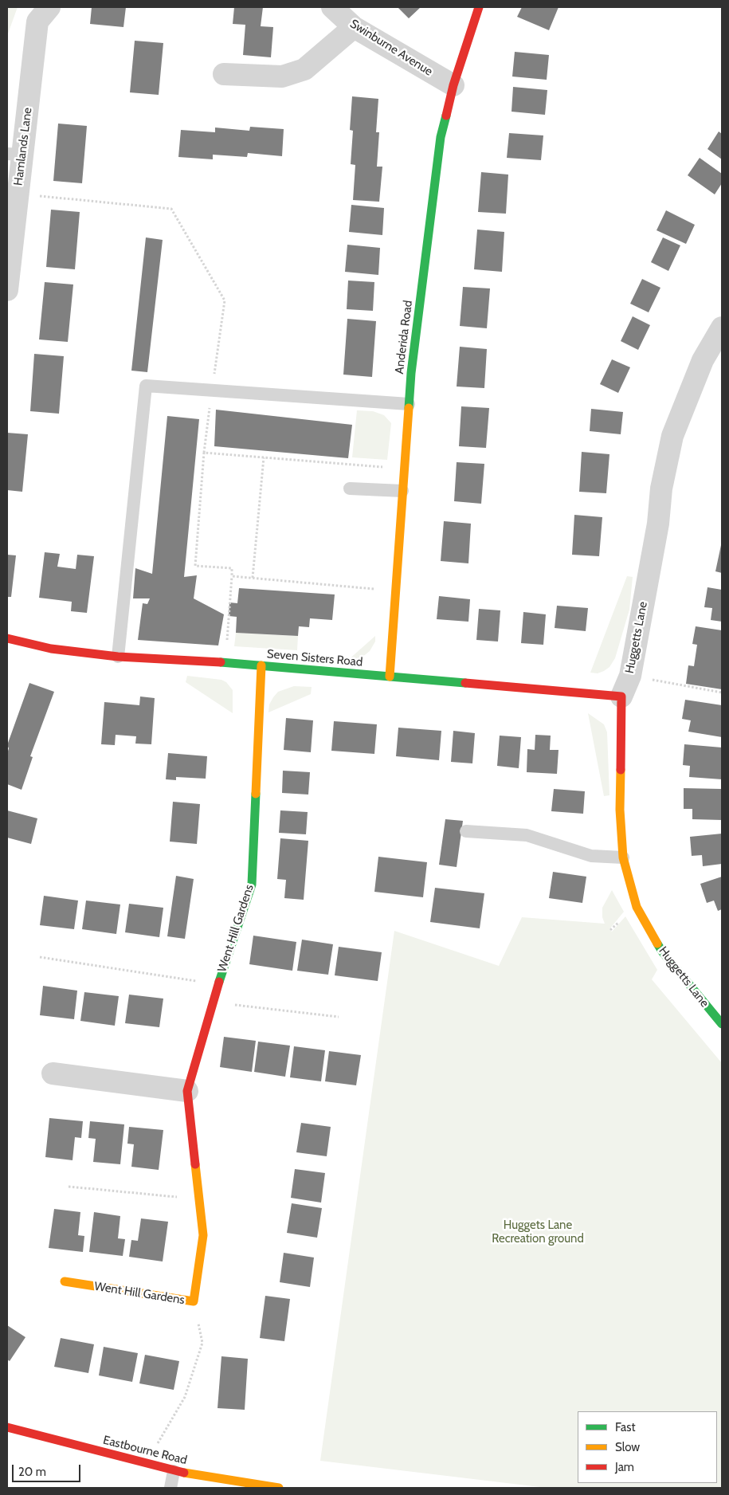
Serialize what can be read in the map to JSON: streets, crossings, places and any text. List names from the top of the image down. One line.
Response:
{"streets":{"street":["Swinburne Avenue","Hamlands Lane","Anderida Road","Huggetts Lane","Seven Sisters Road","Went Hill Gardens","Eastbourne Road"]},"crossings":[["Swinburne Avenue","Anderida Road"],["Anderida Road","Seven Sisters Road"],["Huggetts Lane","Seven Sisters Road"],["Seven Sisters Road","Went Hill Gardens"]],"parks":["Huggets Lane Recreation ground"],"legend":["Fast","Slow","Jam"],"scale_bar":"20 m"}
